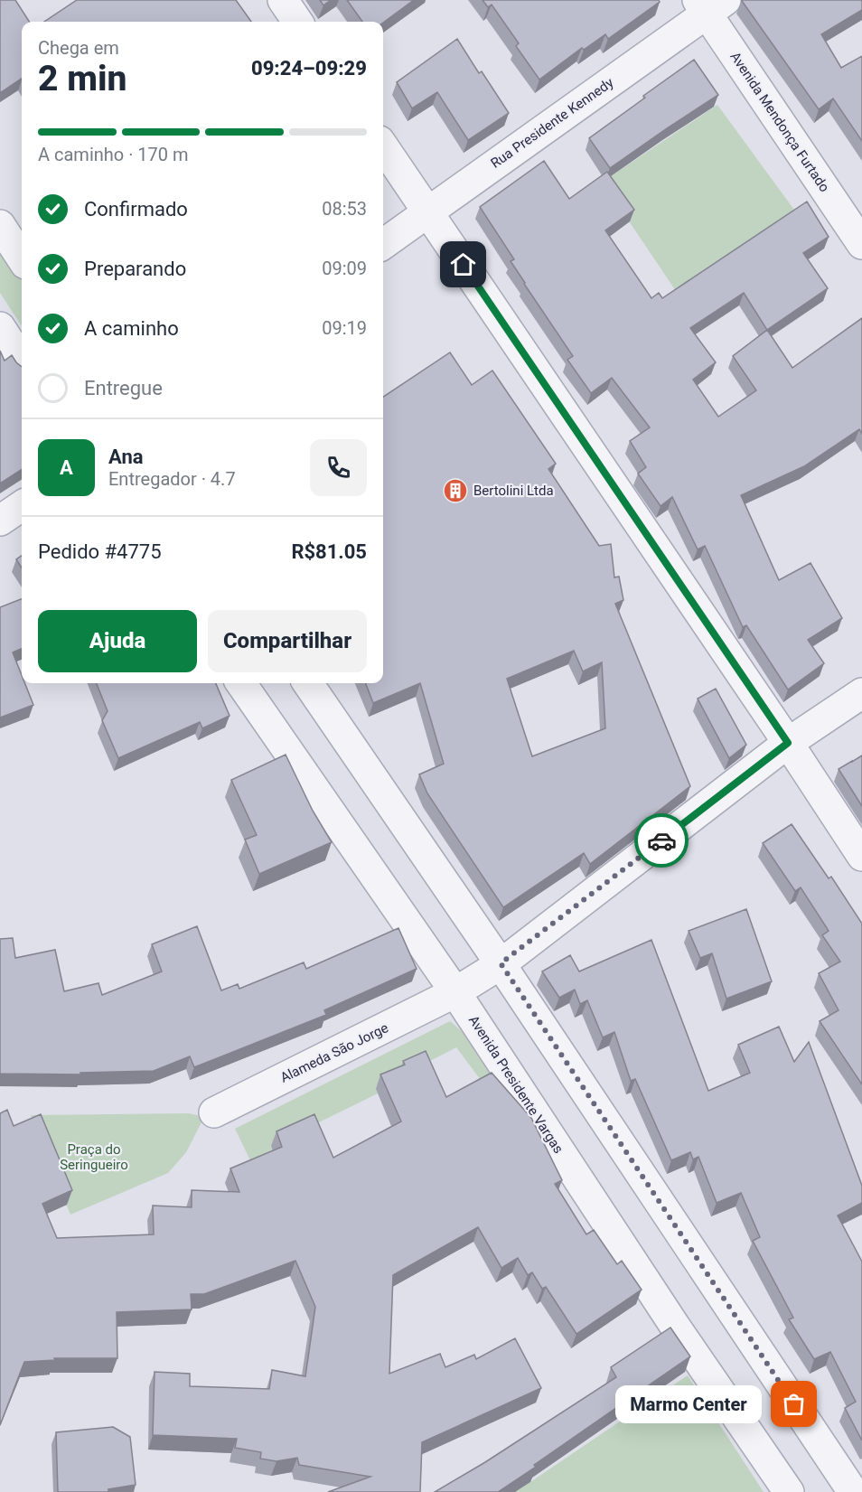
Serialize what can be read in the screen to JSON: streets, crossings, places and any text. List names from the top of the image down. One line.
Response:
{"streets":{"street":["Avenida Mendonça Furtado","Rua Presidente Kennedy","Alameda São Jorge","Avenida Presidente Vargas"]},"crossings":[["Avenida Mendonça Furtado","Rua Presidente Kennedy"],["Alameda São Jorge","Avenida Presidente Vargas"]],"parks":["Praça do Seringueiro"],"places":{"building":["Bertolini Ltda"],"other":["Marmo Center"]},"page":{"heading":["2 min","Chega em","09:24–09:29"],"panel":["Ana","Entregador · 4.7","Pedido #4775","R$81.05"],"bar":"A caminho · 170 m","list":[["Confirmado","08:53"],["Preparando","09:09"],["A caminho","09:19"],"Entregue"],"round":"A","buttons":["Ajuda","Compartilhar"],"bubble":"Marmo Center"}}
